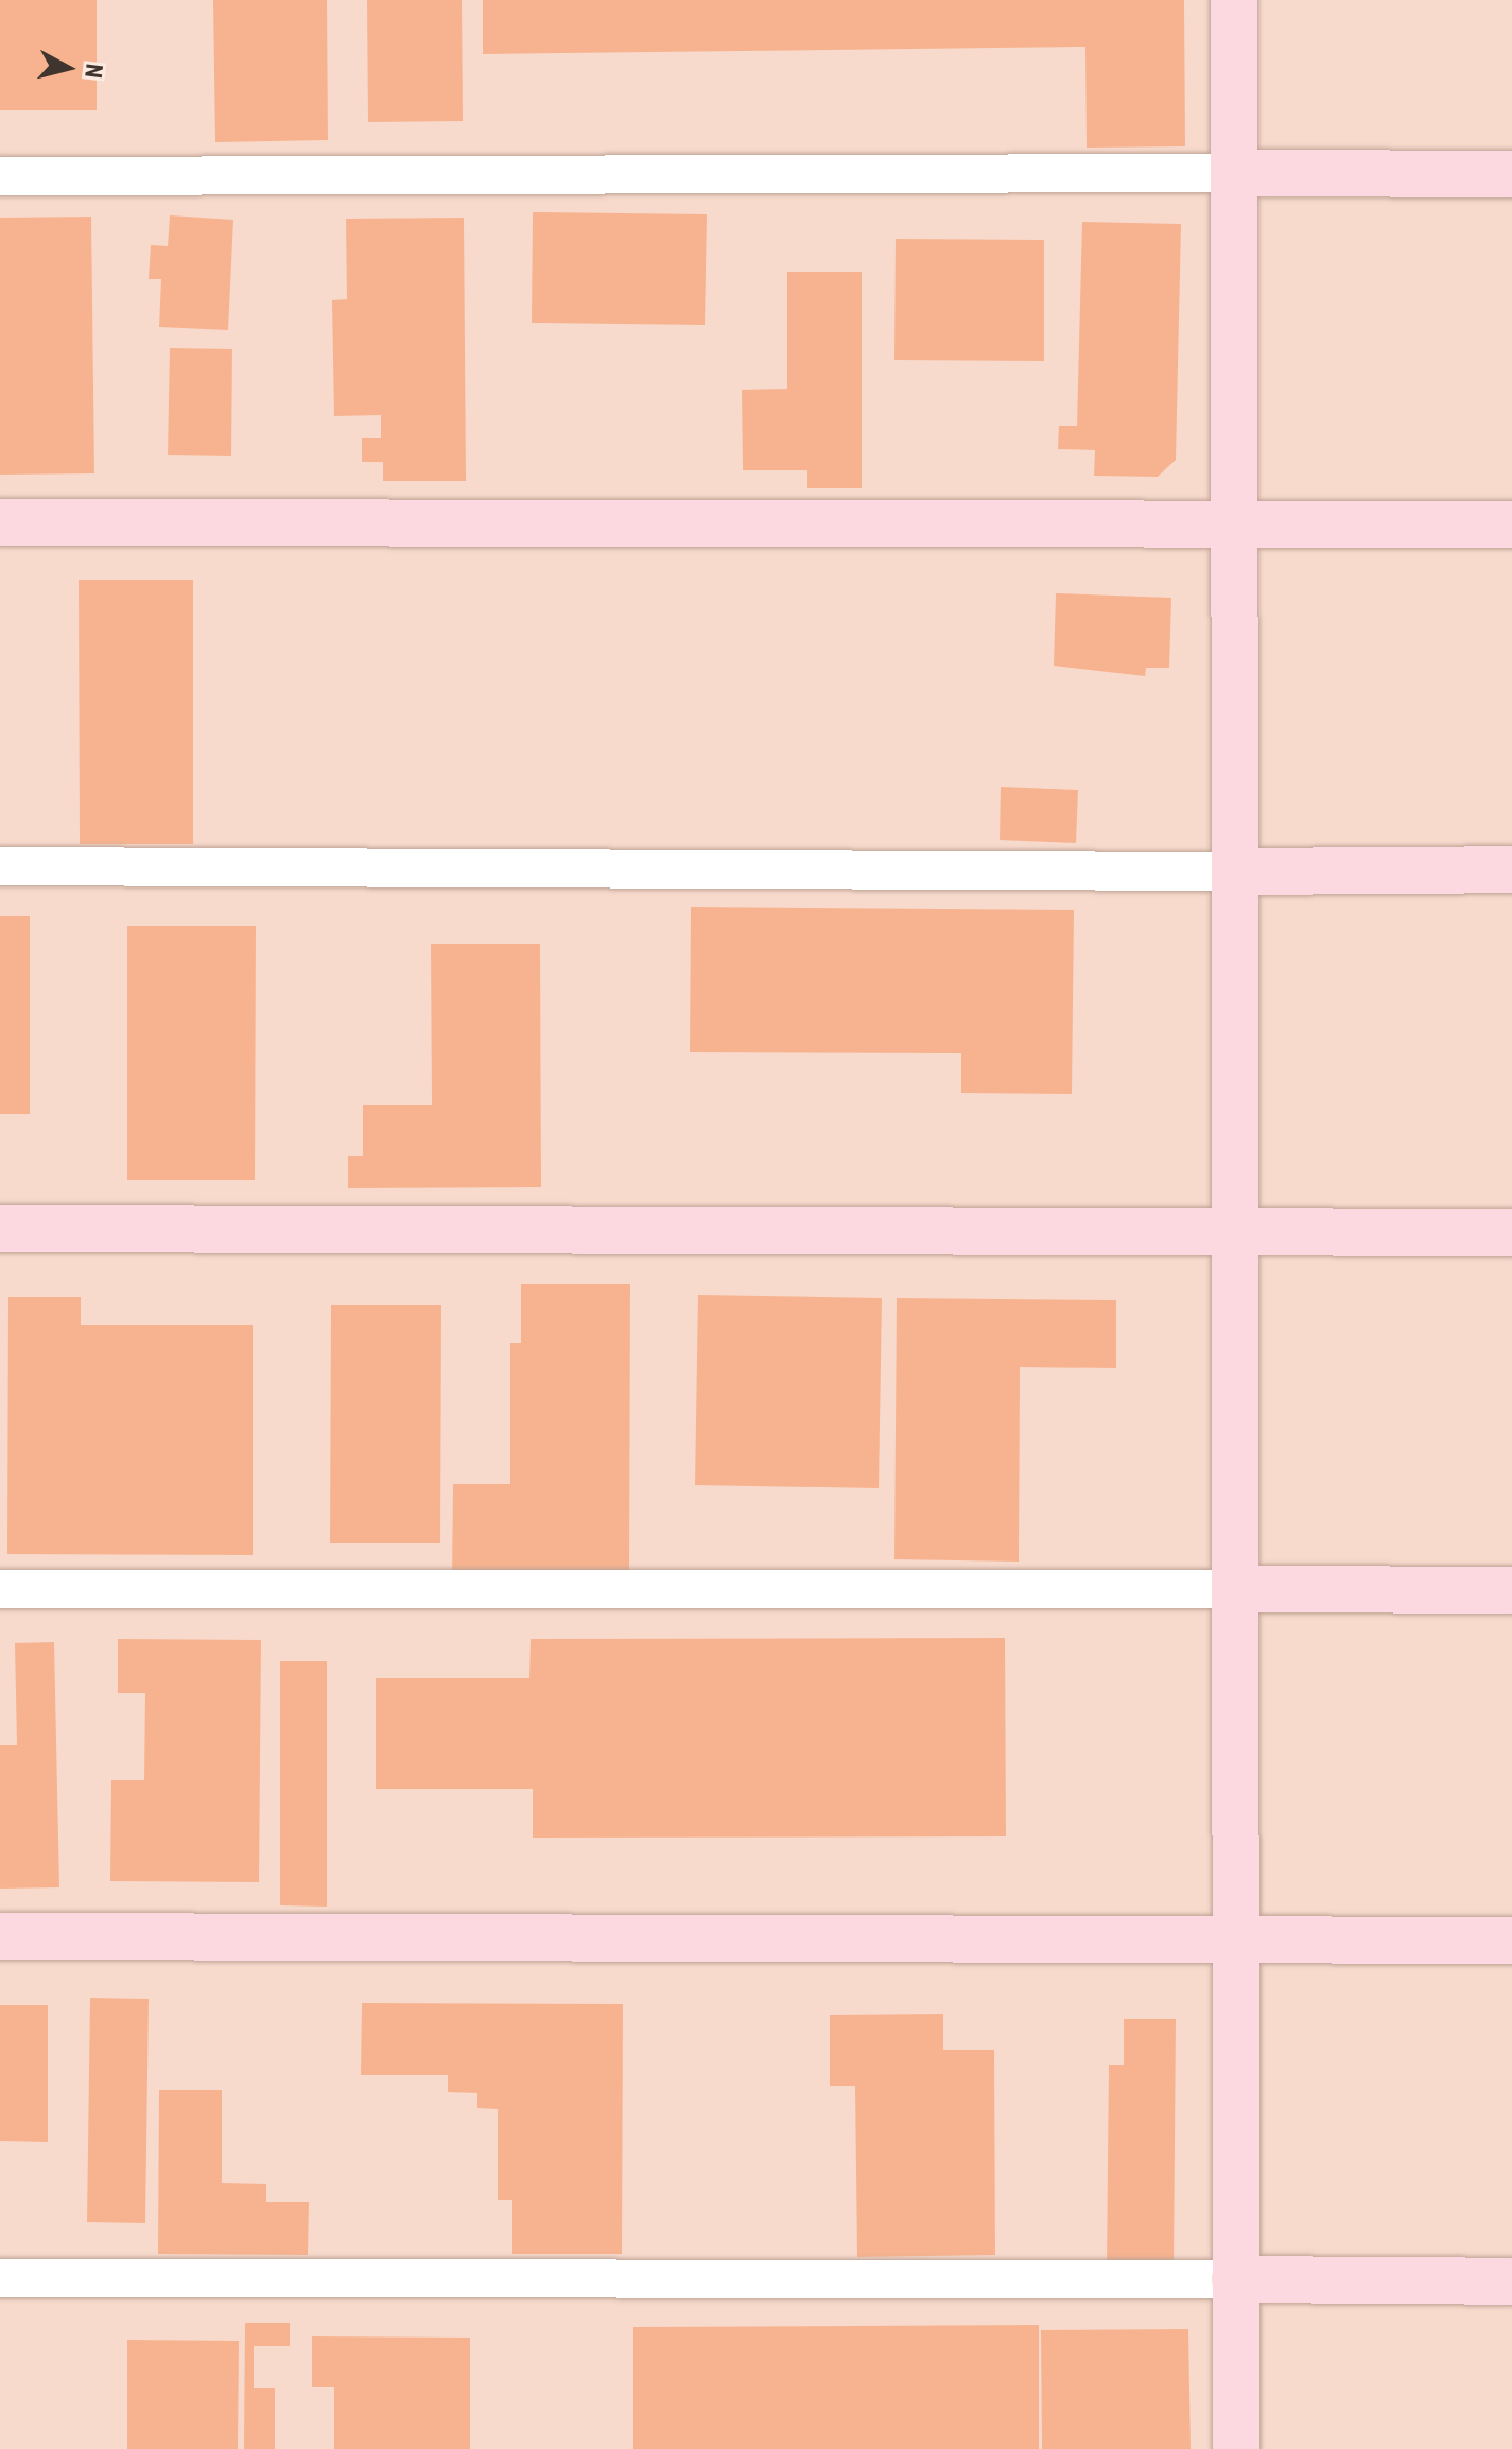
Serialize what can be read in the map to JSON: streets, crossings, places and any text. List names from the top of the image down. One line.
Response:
{"north":"right"}
